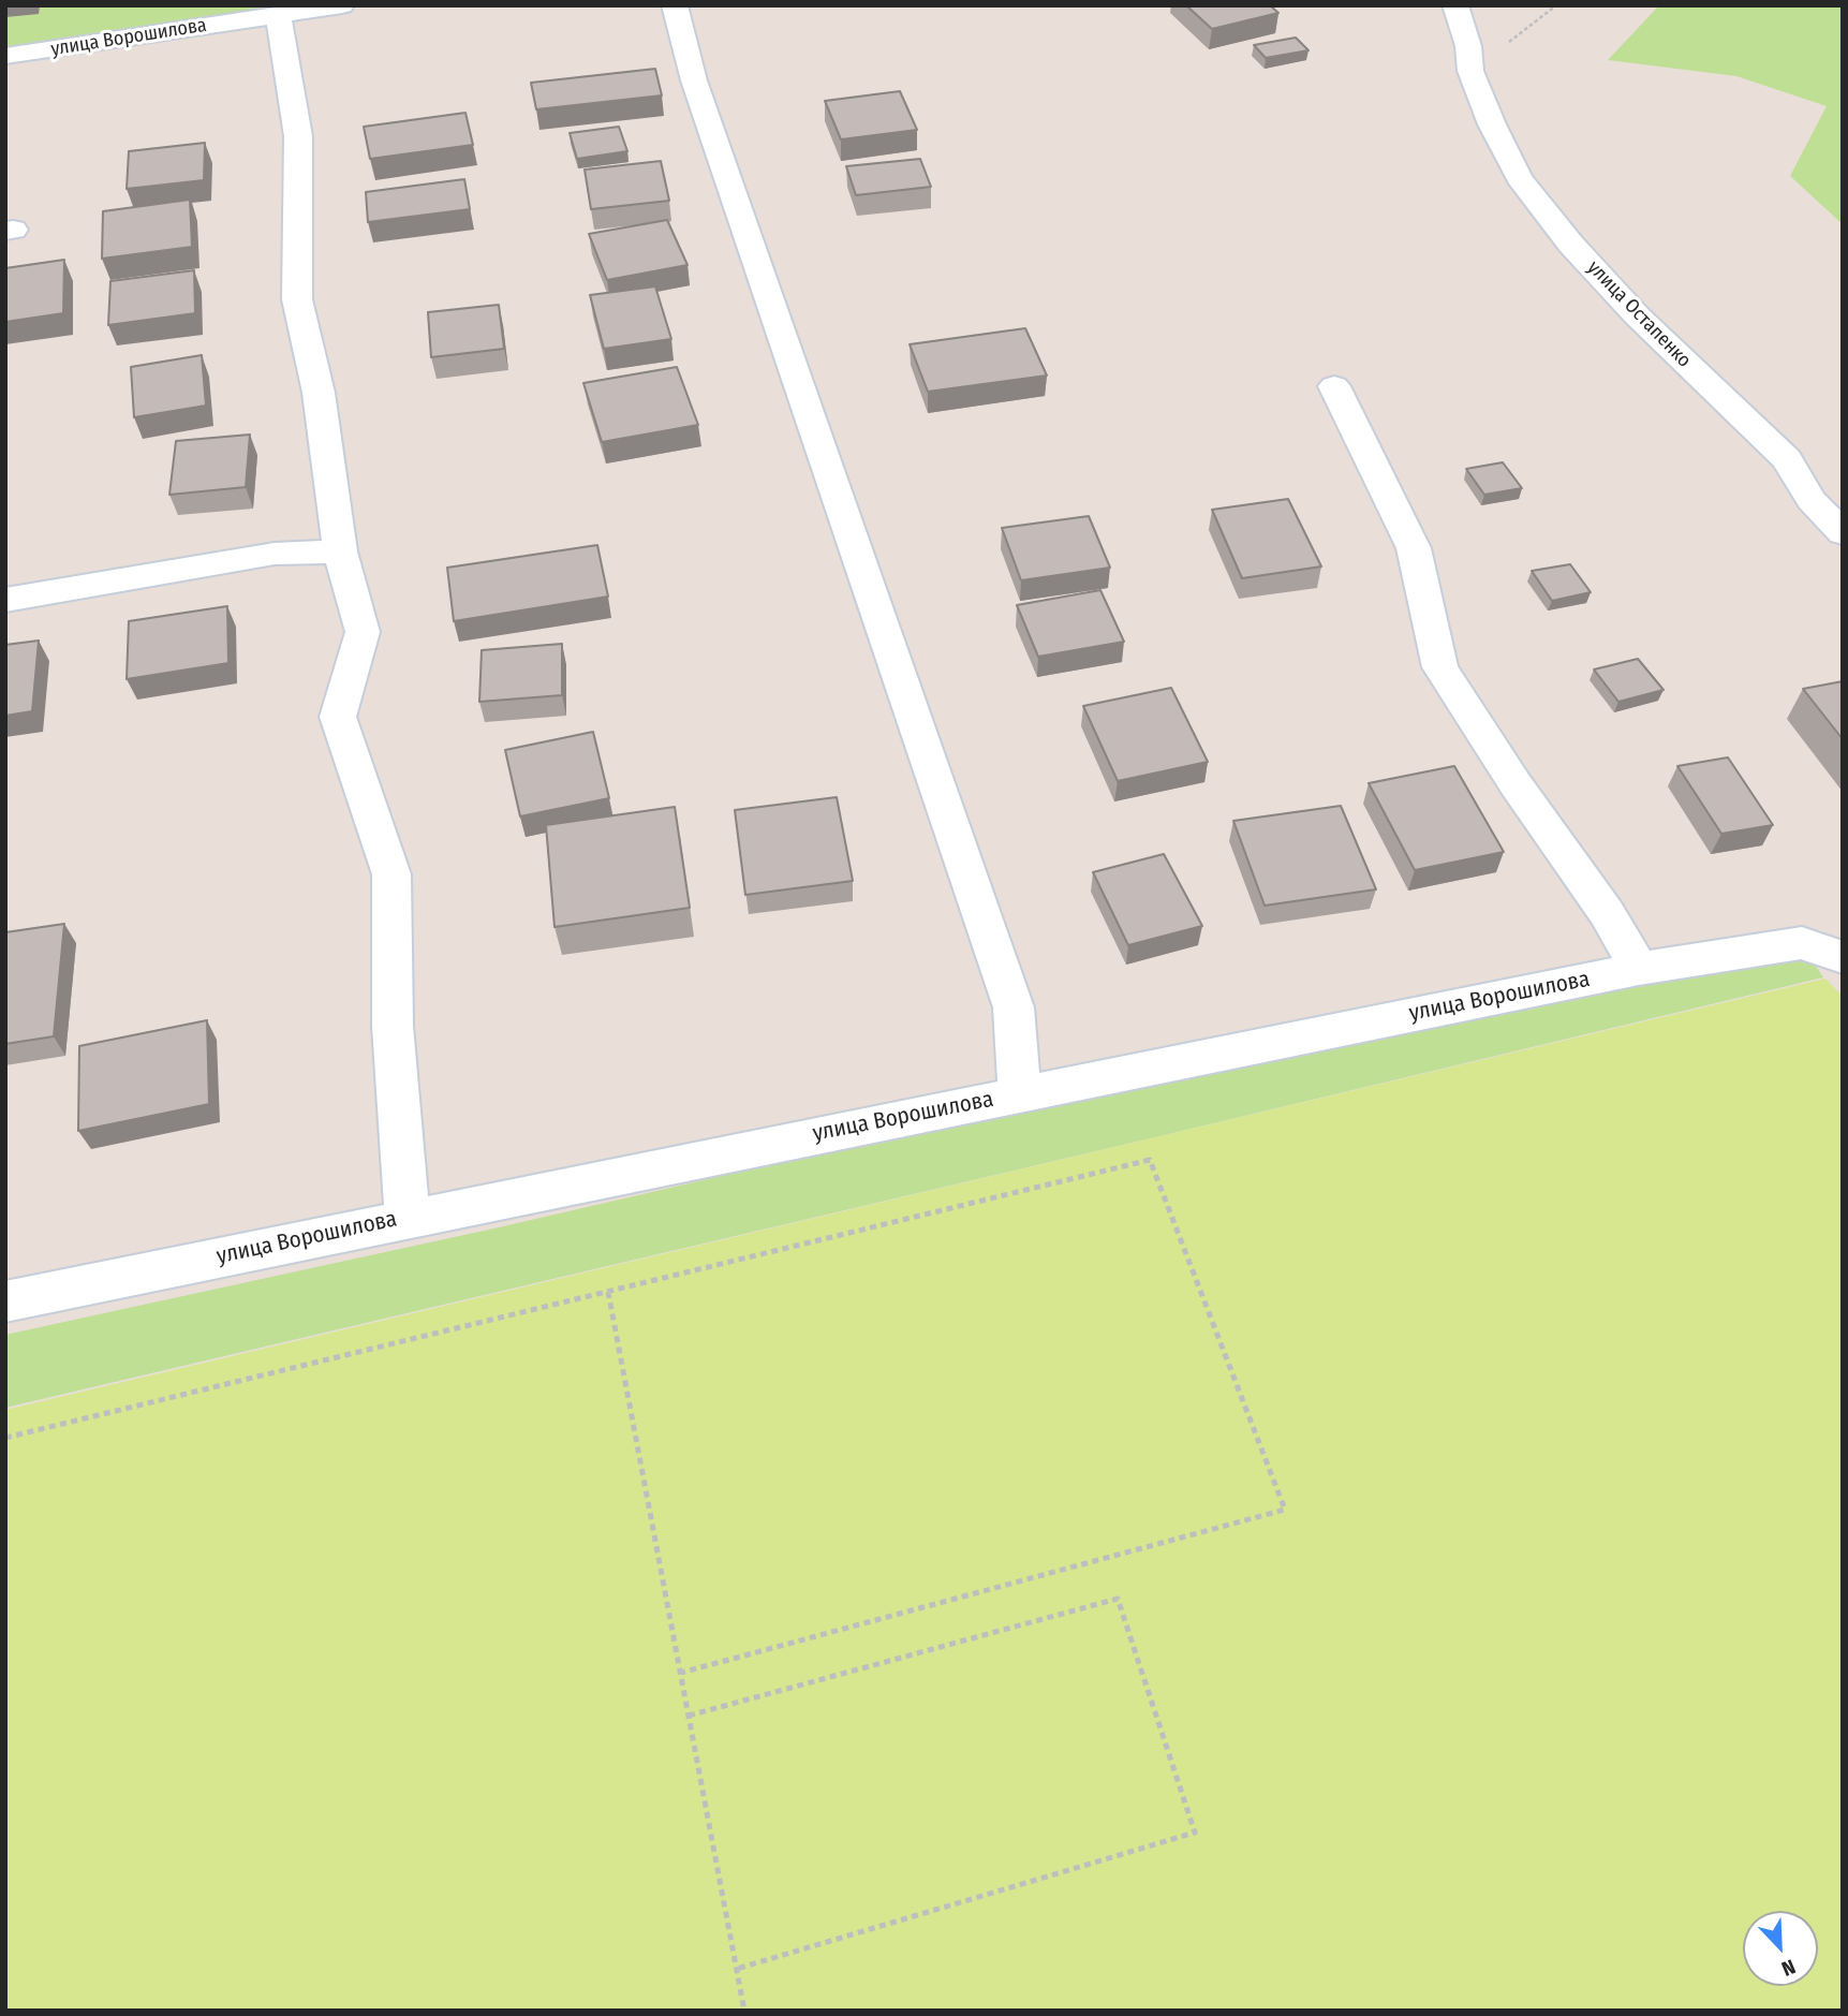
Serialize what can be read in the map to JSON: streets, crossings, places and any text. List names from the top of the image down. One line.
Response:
{"streets":{"street":["улица Ворошилова","улица Остапенко"]},"north":"bottom right"}
